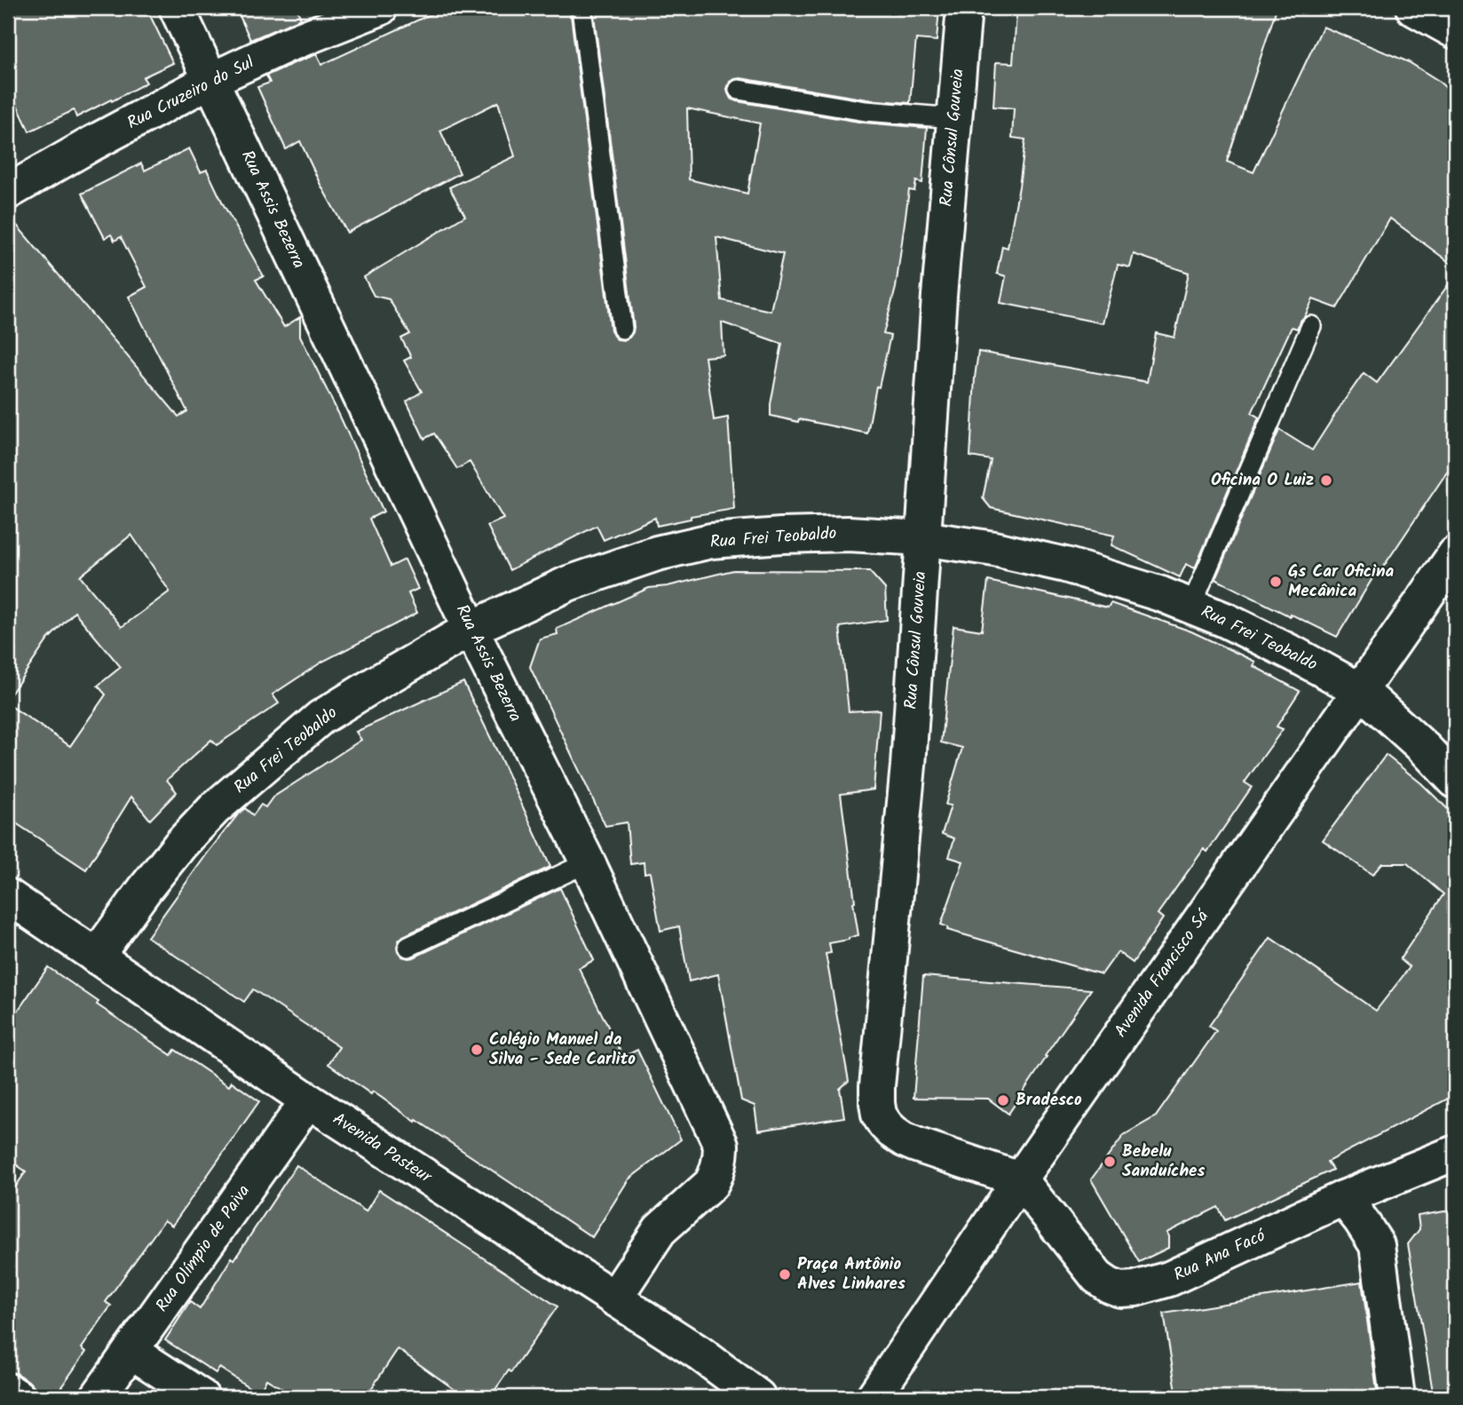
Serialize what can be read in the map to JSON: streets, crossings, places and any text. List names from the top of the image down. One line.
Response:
{"streets":{"street":["Rua Cruzeiro do Sul","Rua Cônsul Gouveia","Rua Assis Bezerra","Rua Frei Teobaldo","Avenida Francisco Sá","Avenida Pasteur","Rua Olímpio de Paiva","Rua Ana Facó"]},"crossings":[["Rua Cruzeiro do Sul","Rua Assis Bezerra"],["Rua Cônsul Gouveia","Rua Frei Teobaldo"],["Rua Cônsul Gouveia","Avenida Francisco Sá"],["Rua Cônsul Gouveia","Rua Ana Facó"],["Rua Assis Bezerra","Rua Frei Teobaldo"],["Rua Assis Bezerra","Avenida Pasteur"],["Rua Frei Teobaldo","Avenida Francisco Sá"],["Rua Frei Teobaldo","Avenida Pasteur"],["Avenida Francisco Sá","Rua Ana Facó"],["Avenida Pasteur","Rua Olímpio de Paiva"]],"places":["Oficina O Luiz","Gs Car Oficina Mecânica","Colégio Manuel da Silva - Sede Carlito","Bradesco","Bebelu Sanduíches","Praça Antônio Alves Linhares"]}
